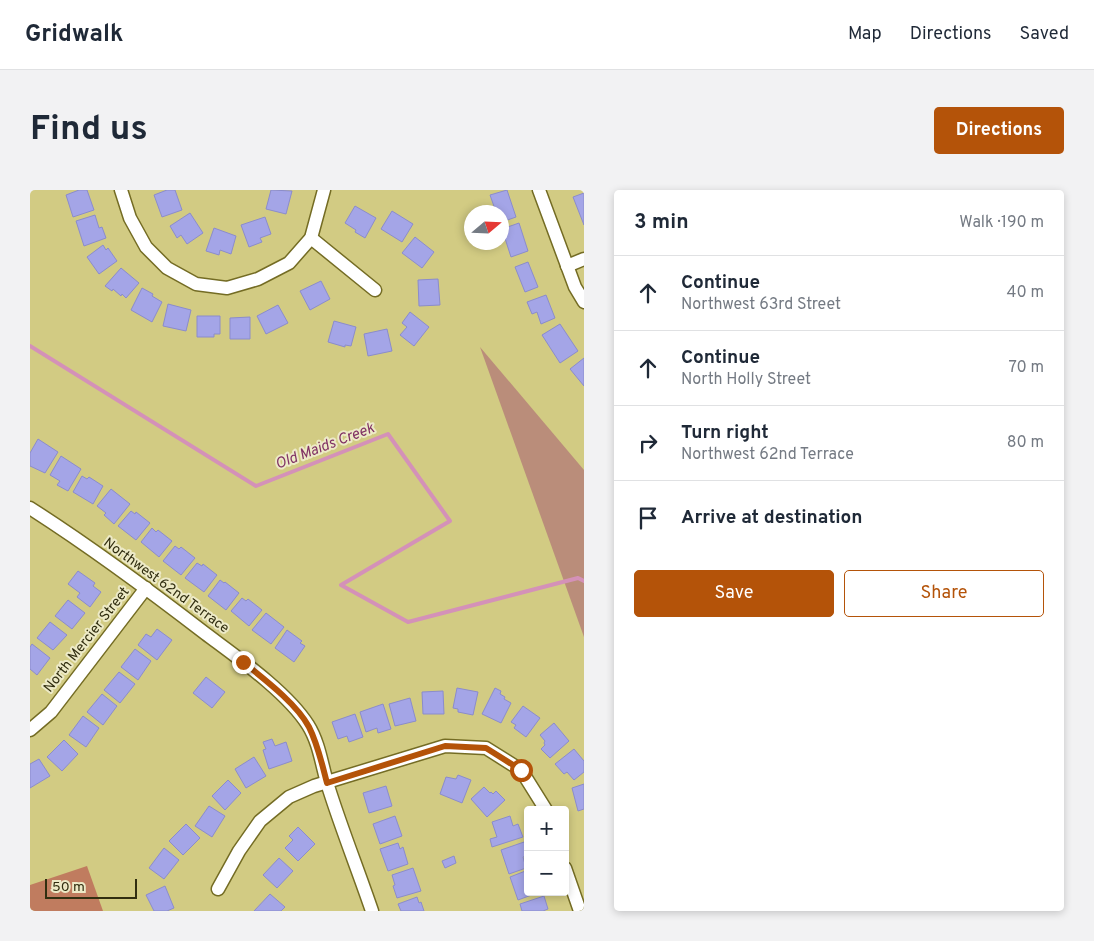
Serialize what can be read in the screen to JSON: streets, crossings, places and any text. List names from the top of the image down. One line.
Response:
{"streets":{"street":["Northwest 62nd Terrace","North Mercier Street"]},"crossings":[["Northwest 62nd Terrace","North Mercier Street"]],"water":["Old Maids Creek"],"scale_bar":"50 m","north":"right","page":{"header":"Gridwalk","nav":["Map","Directions","Saved"],"buttons":["Directions",["Save","Share"]],"title":"Find us","heading":["3 min","Walk · 190 m"],"list":[["Continue","Northwest 63rd Street","40 m"],["Continue","North Holly Street","70 m"],["Turn right","Northwest 62nd Terrace","80 m"],"Arrive at destination"],"map_buttons":["+","−"],"scale":"50 m"}}
